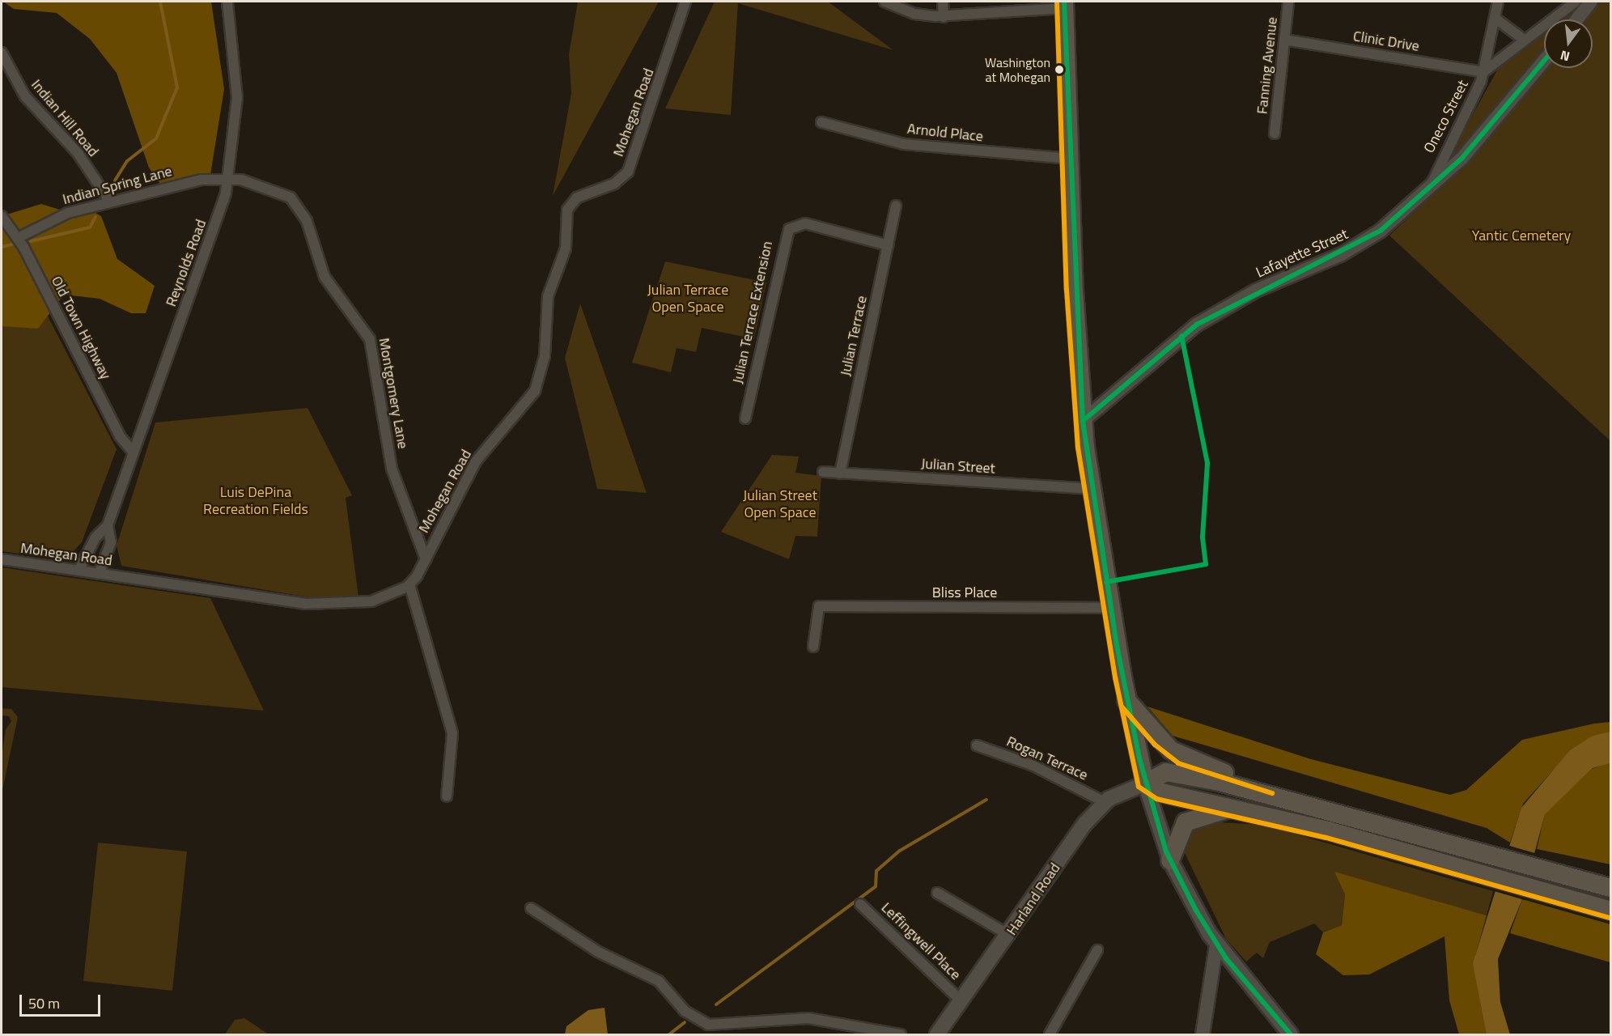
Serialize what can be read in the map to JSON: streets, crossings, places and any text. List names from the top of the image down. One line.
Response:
{"streets":{"main road":["Harland Road"],"street":["Clinic Drive","Fanning Avenue","Mohegan Road","Oneco Street","Indian Hill Road","Arnold Place","Indian Spring Lane","Lafayette Street","Reynolds Road","Julian Terrace Extension","Old Town Highway","Julian Terrace","Montgomery Lane","Julian Street","Bliss Place","Rogan Terrace","Leffingwell Place"]},"crossings":[["Clinic Drive","Fanning Avenue"],["Clinic Drive","Oneco Street"],["Mohegan Road","Reynolds Road"],["Mohegan Road","Montgomery Lane"],["Oneco Street","Lafayette Street"],["Indian Hill Road","Indian Spring Lane"],["Indian Spring Lane","Reynolds Road"],["Indian Spring Lane","Old Town Highway"],["Indian Spring Lane","Montgomery Lane"],["Reynolds Road","Old Town Highway"],["Reynolds Road","Montgomery Lane"],["Julian Terrace Extension","Julian Terrace"],["Julian Terrace","Julian Street"],["Rogan Terrace","Harland Road"],["Harland Road","Leffingwell Place"]],"parks":["Yantic Cemetery","Julian Terrace Open Space","Luis DePina Recreation Fields","Julian Street Open Space"],"places":["Washington at Mohegan"],"scale_bar":"50 m","north":"bottom"}
